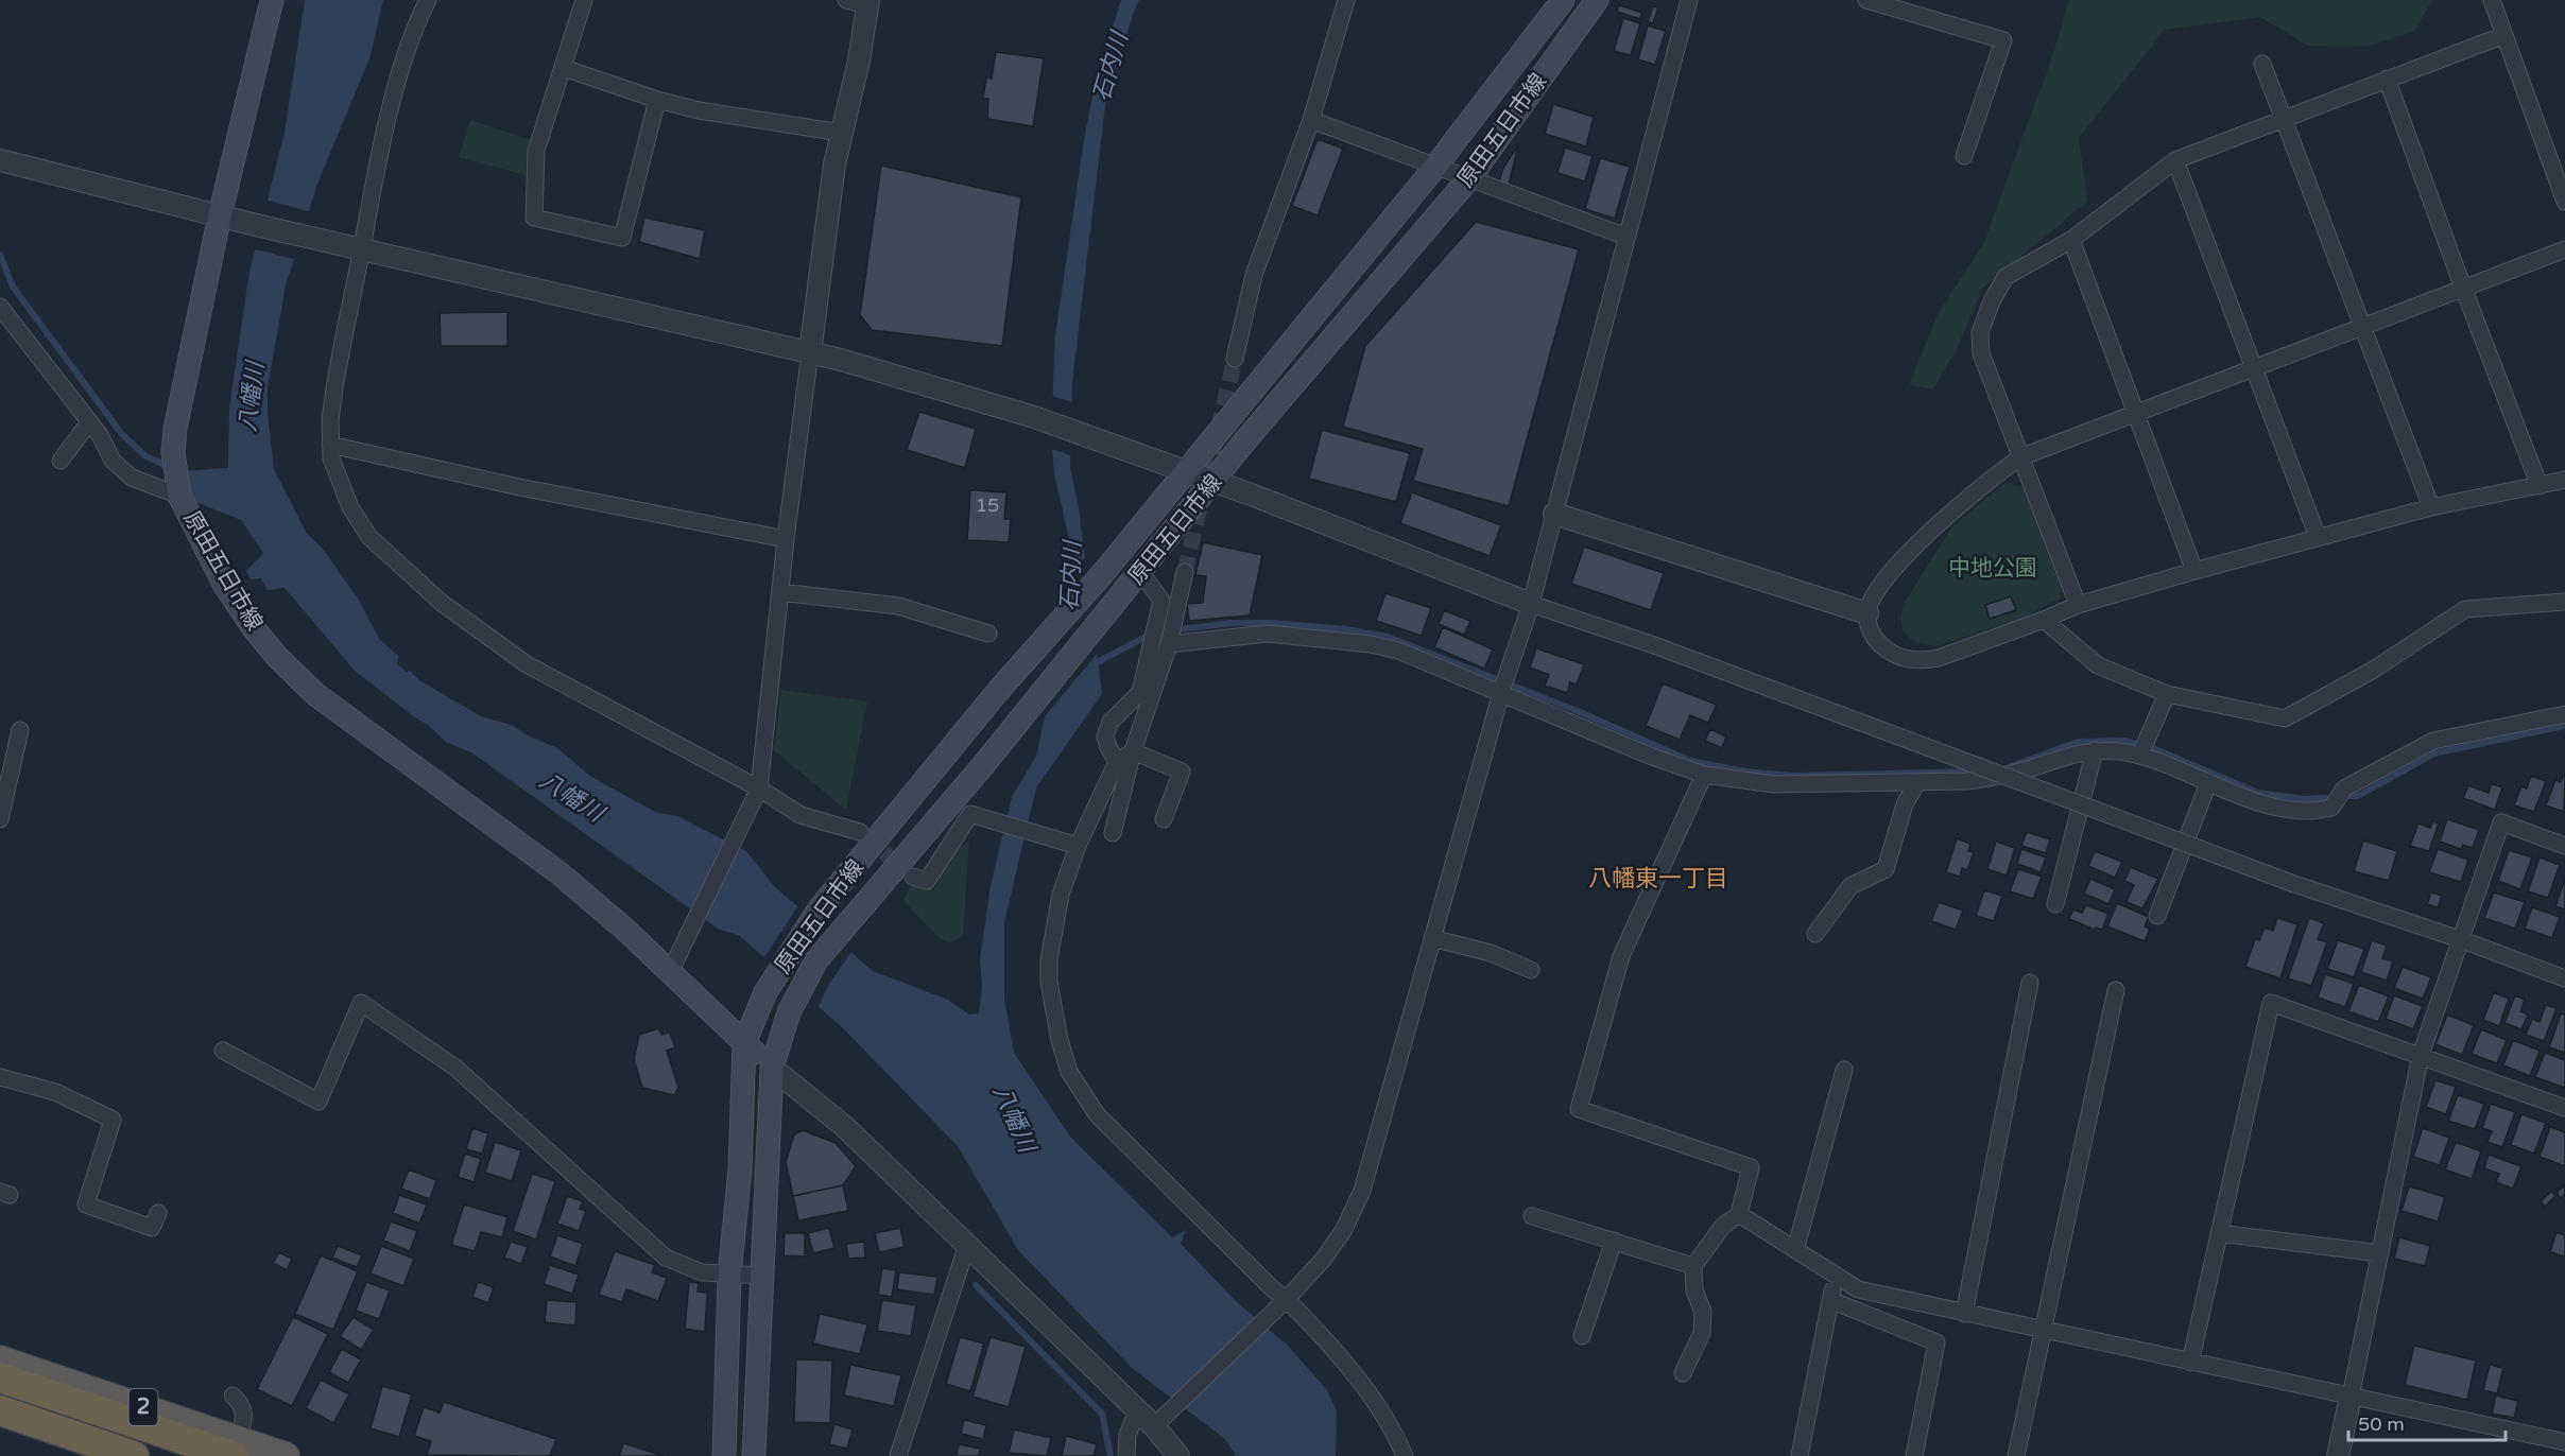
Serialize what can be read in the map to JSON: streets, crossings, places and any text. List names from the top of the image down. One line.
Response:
{"streets":{"highway":["2"],"main road":["原田五日市線"]},"districts":["八幡東一丁目"],"water":["石内川","八幡川"],"parks":["中地公園"],"house_numbers":["15"],"scale_bar":"50 m"}
